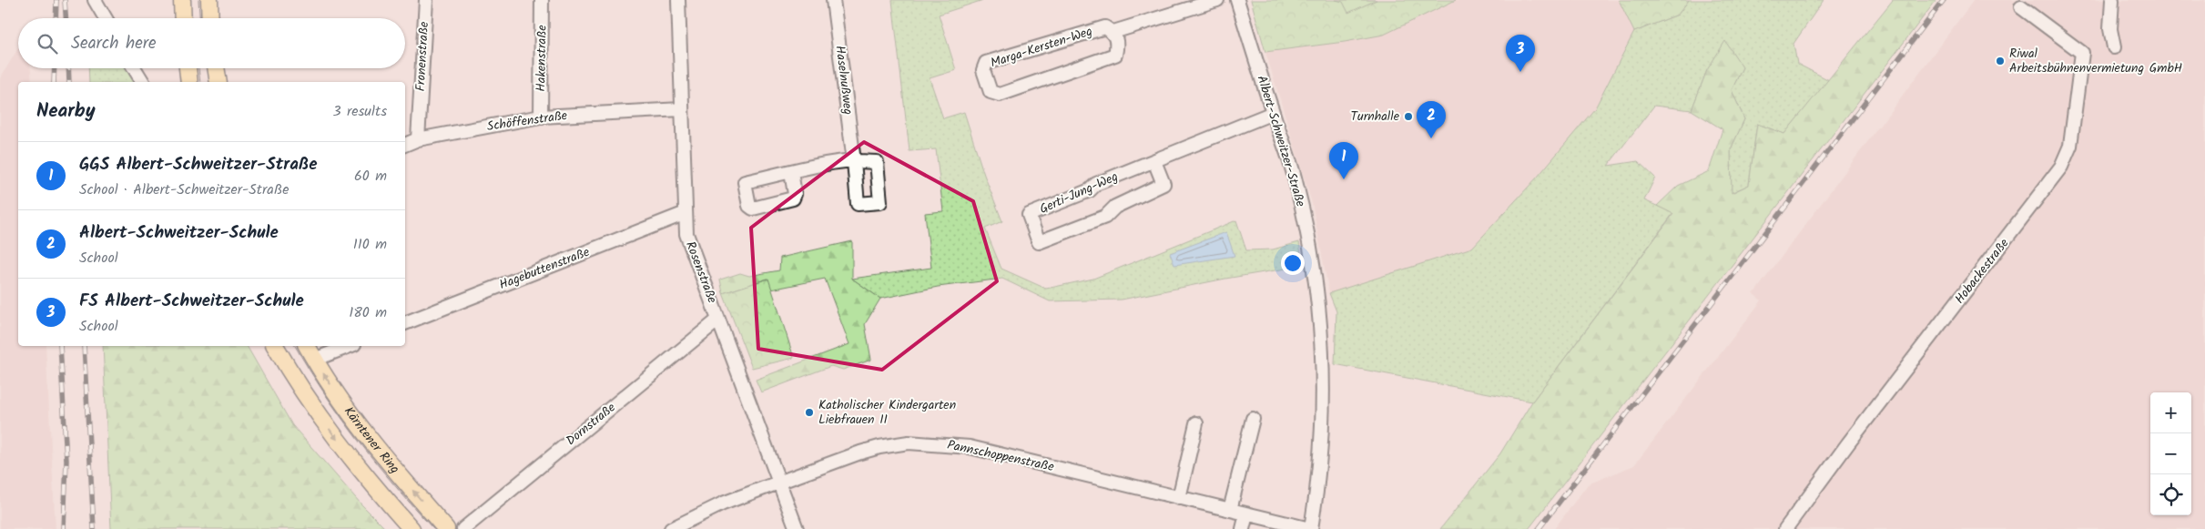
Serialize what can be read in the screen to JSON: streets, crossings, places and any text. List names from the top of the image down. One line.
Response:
{"streets":{"main road":["Kärntener Ring"],"street":["Marga-Kersten-Weg","Fronenstraße","Hakenstraße","Haselnußweg","Schöffenstraße","Albert-Schweitzer-Straße","Gerti-Jung-Weg","Hagebuttenstraße","Hobackestraße","Rosenstraße","Dornstraße","Pannschoppenstraße"]},"crossings":[["Fronenstraße","Schöffenstraße"],["Hakenstraße","Schöffenstraße"],["Schöffenstraße","Rosenstraße"],["Albert-Schweitzer-Straße","Gerti-Jung-Weg"],["Albert-Schweitzer-Straße","Pannschoppenstraße"],["Hagebuttenstraße","Rosenstraße"],["Rosenstraße","Dornstraße"],["Rosenstraße","Pannschoppenstraße"]],"places":["Riwal Arbeitsbühnenvermietung GmbH","Turnhalle","Katholischer Kindergarten Liebfrauen II"],"page":{"search":"Search here","pins":["3","2","1"],"heading":["Nearby","3 results"],"list":[{"mark":"1","name":"GGS Albert-Schweitzer-Straße","note":"School · Albert-Schweitzer-Straße","value":"60 m"},{"mark":"2","name":"Albert-Schweitzer-Schule","note":"School","value":"110 m"},{"mark":"3","name":"FS Albert-Schweitzer-Schule","note":"School","value":"180 m"}],"map_buttons":["+","−"]}}
